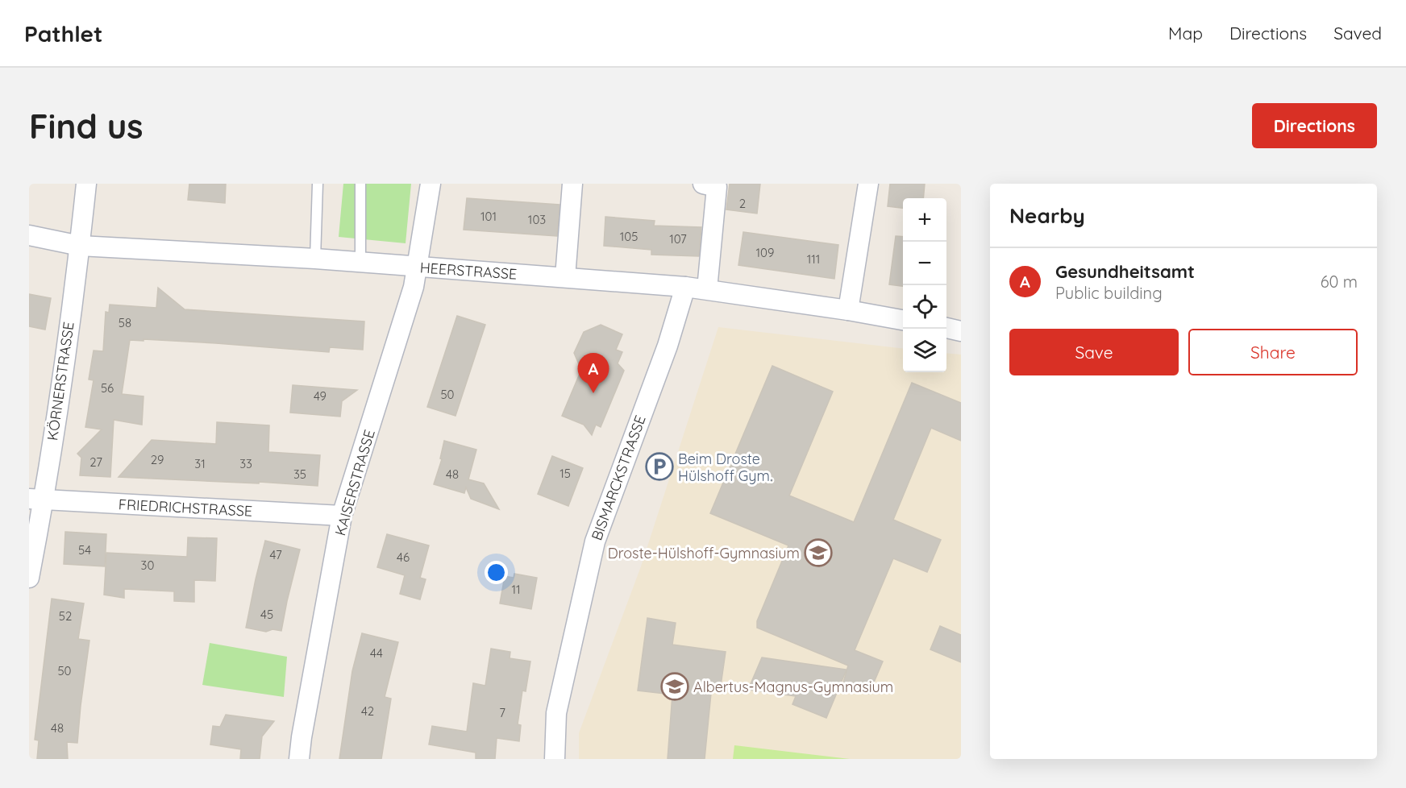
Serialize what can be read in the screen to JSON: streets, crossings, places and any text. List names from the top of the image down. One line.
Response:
{"streets":{"street":["HEERSTRASSE","KÖRNERSTRASSE","BISMARCKSTRASSE","KAISERSTRASSE","FRIEDRICHSTRASSE"]},"crossings":[["HEERSTRASSE","KÖRNERSTRASSE"],["HEERSTRASSE","BISMARCKSTRASSE"],["HEERSTRASSE","KAISERSTRASSE"],["KÖRNERSTRASSE","FRIEDRICHSTRASSE"],["KAISERSTRASSE","FRIEDRICHSTRASSE"]],"places":{"parking":["Beim Droste Hülshoff Gym."],"school or university":["Droste-Hülshoff-Gymnasium","Albertus-Magnus-Gymnasium"]},"house_numbers":["2","101","103","105","107","109","111","58","56","50","49","29","27","31","33","15","35","48","54","47","46","30","11","45","52","44","50","42","7","48"],"page":{"header":"Pathlet","nav":["Map","Directions","Saved"],"buttons":["Directions",["Save","Share"]],"title":"Find us","heading":"Nearby","map_buttons":["+","−"],"list":[{"mark":"A","name":"Gesundheitsamt","note":"Public building","value":"60 m"}],"pins":"A"}}
